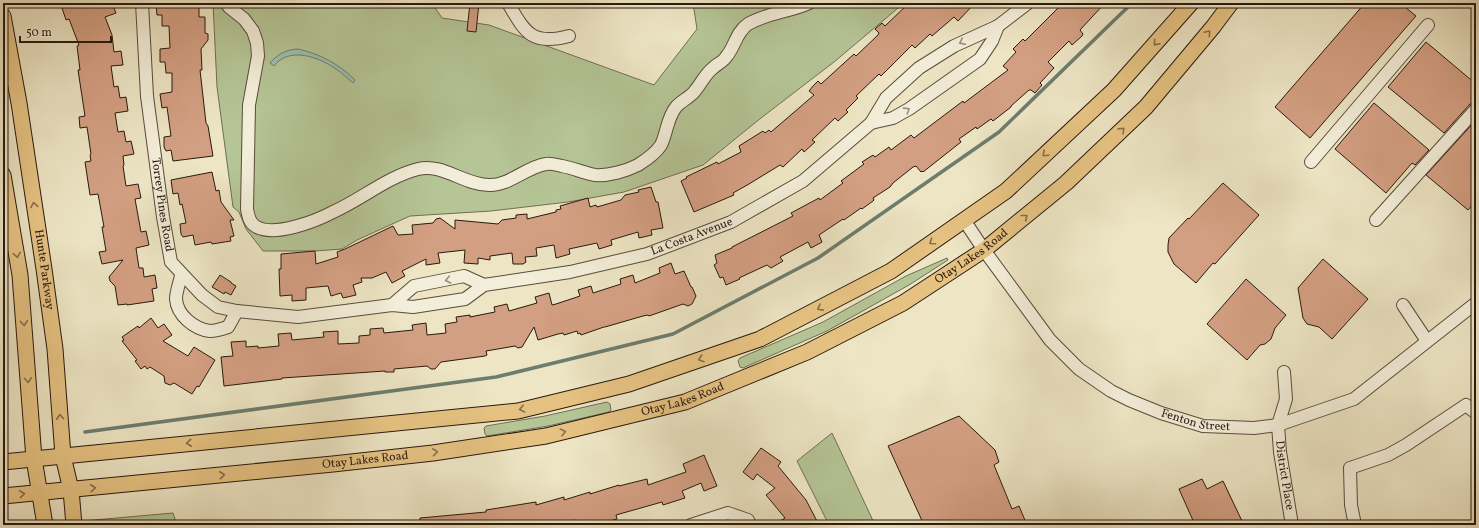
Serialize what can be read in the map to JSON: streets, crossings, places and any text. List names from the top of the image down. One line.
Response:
{"streets":{"main road":["Otay Lakes Road","Hunte Parkway"],"street":["Torrey Pines Road","La Costa Avenue","Fenton Street","District Place"]},"crossings":[["Torrey Pines Road","La Costa Avenue"],["Otay Lakes Road","Hunte Parkway"],["Otay Lakes Road","Fenton Street"],["Fenton Street","District Place"]],"scale_bar":"50 m"}
